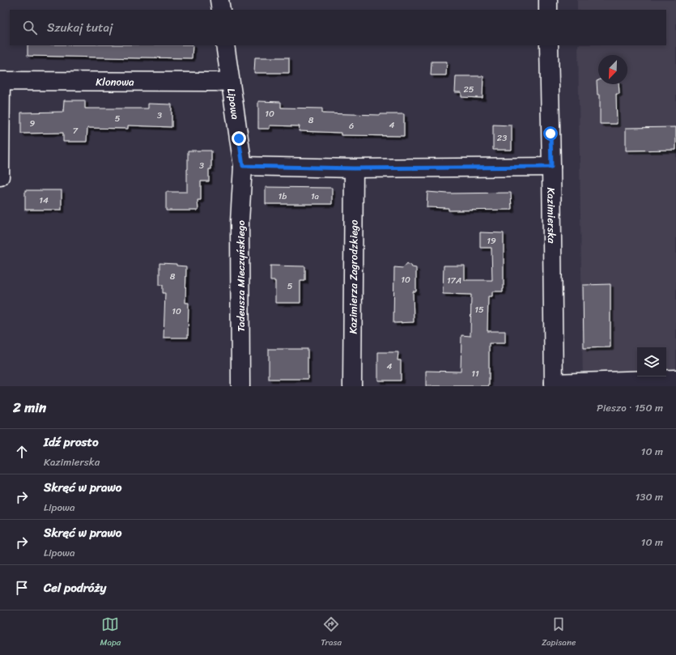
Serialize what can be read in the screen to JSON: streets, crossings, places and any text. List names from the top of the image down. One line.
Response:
{"streets":{"street":["Klonowa","Lipowa","Kazimierska","Tadeusza Mieczyńskiego","Kazimierza Zagrodzkiego"]},"crossings":[["Klonowa","Lipowa"],["Lipowa","Tadeusza Mieczyńskiego"]],"house_numbers":["25","10","3","5","8","9","4","6","7","23","3","1b","1a","14","19","8","10","17A","5","15","10","4","11"],"north":"bottom left","page":{"search":"Szukaj tutaj","heading":["2 min","Pieszo · 150 m"],"list":[["Idź prosto","Kazimierska","10 m"],["Skręć w prawo","Lipowa","130 m"],["Skręć w prawo","Lipowa","10 m"],"Cel podróży"],"nav":["Mapa","Trasa","Zapisane"]}}
